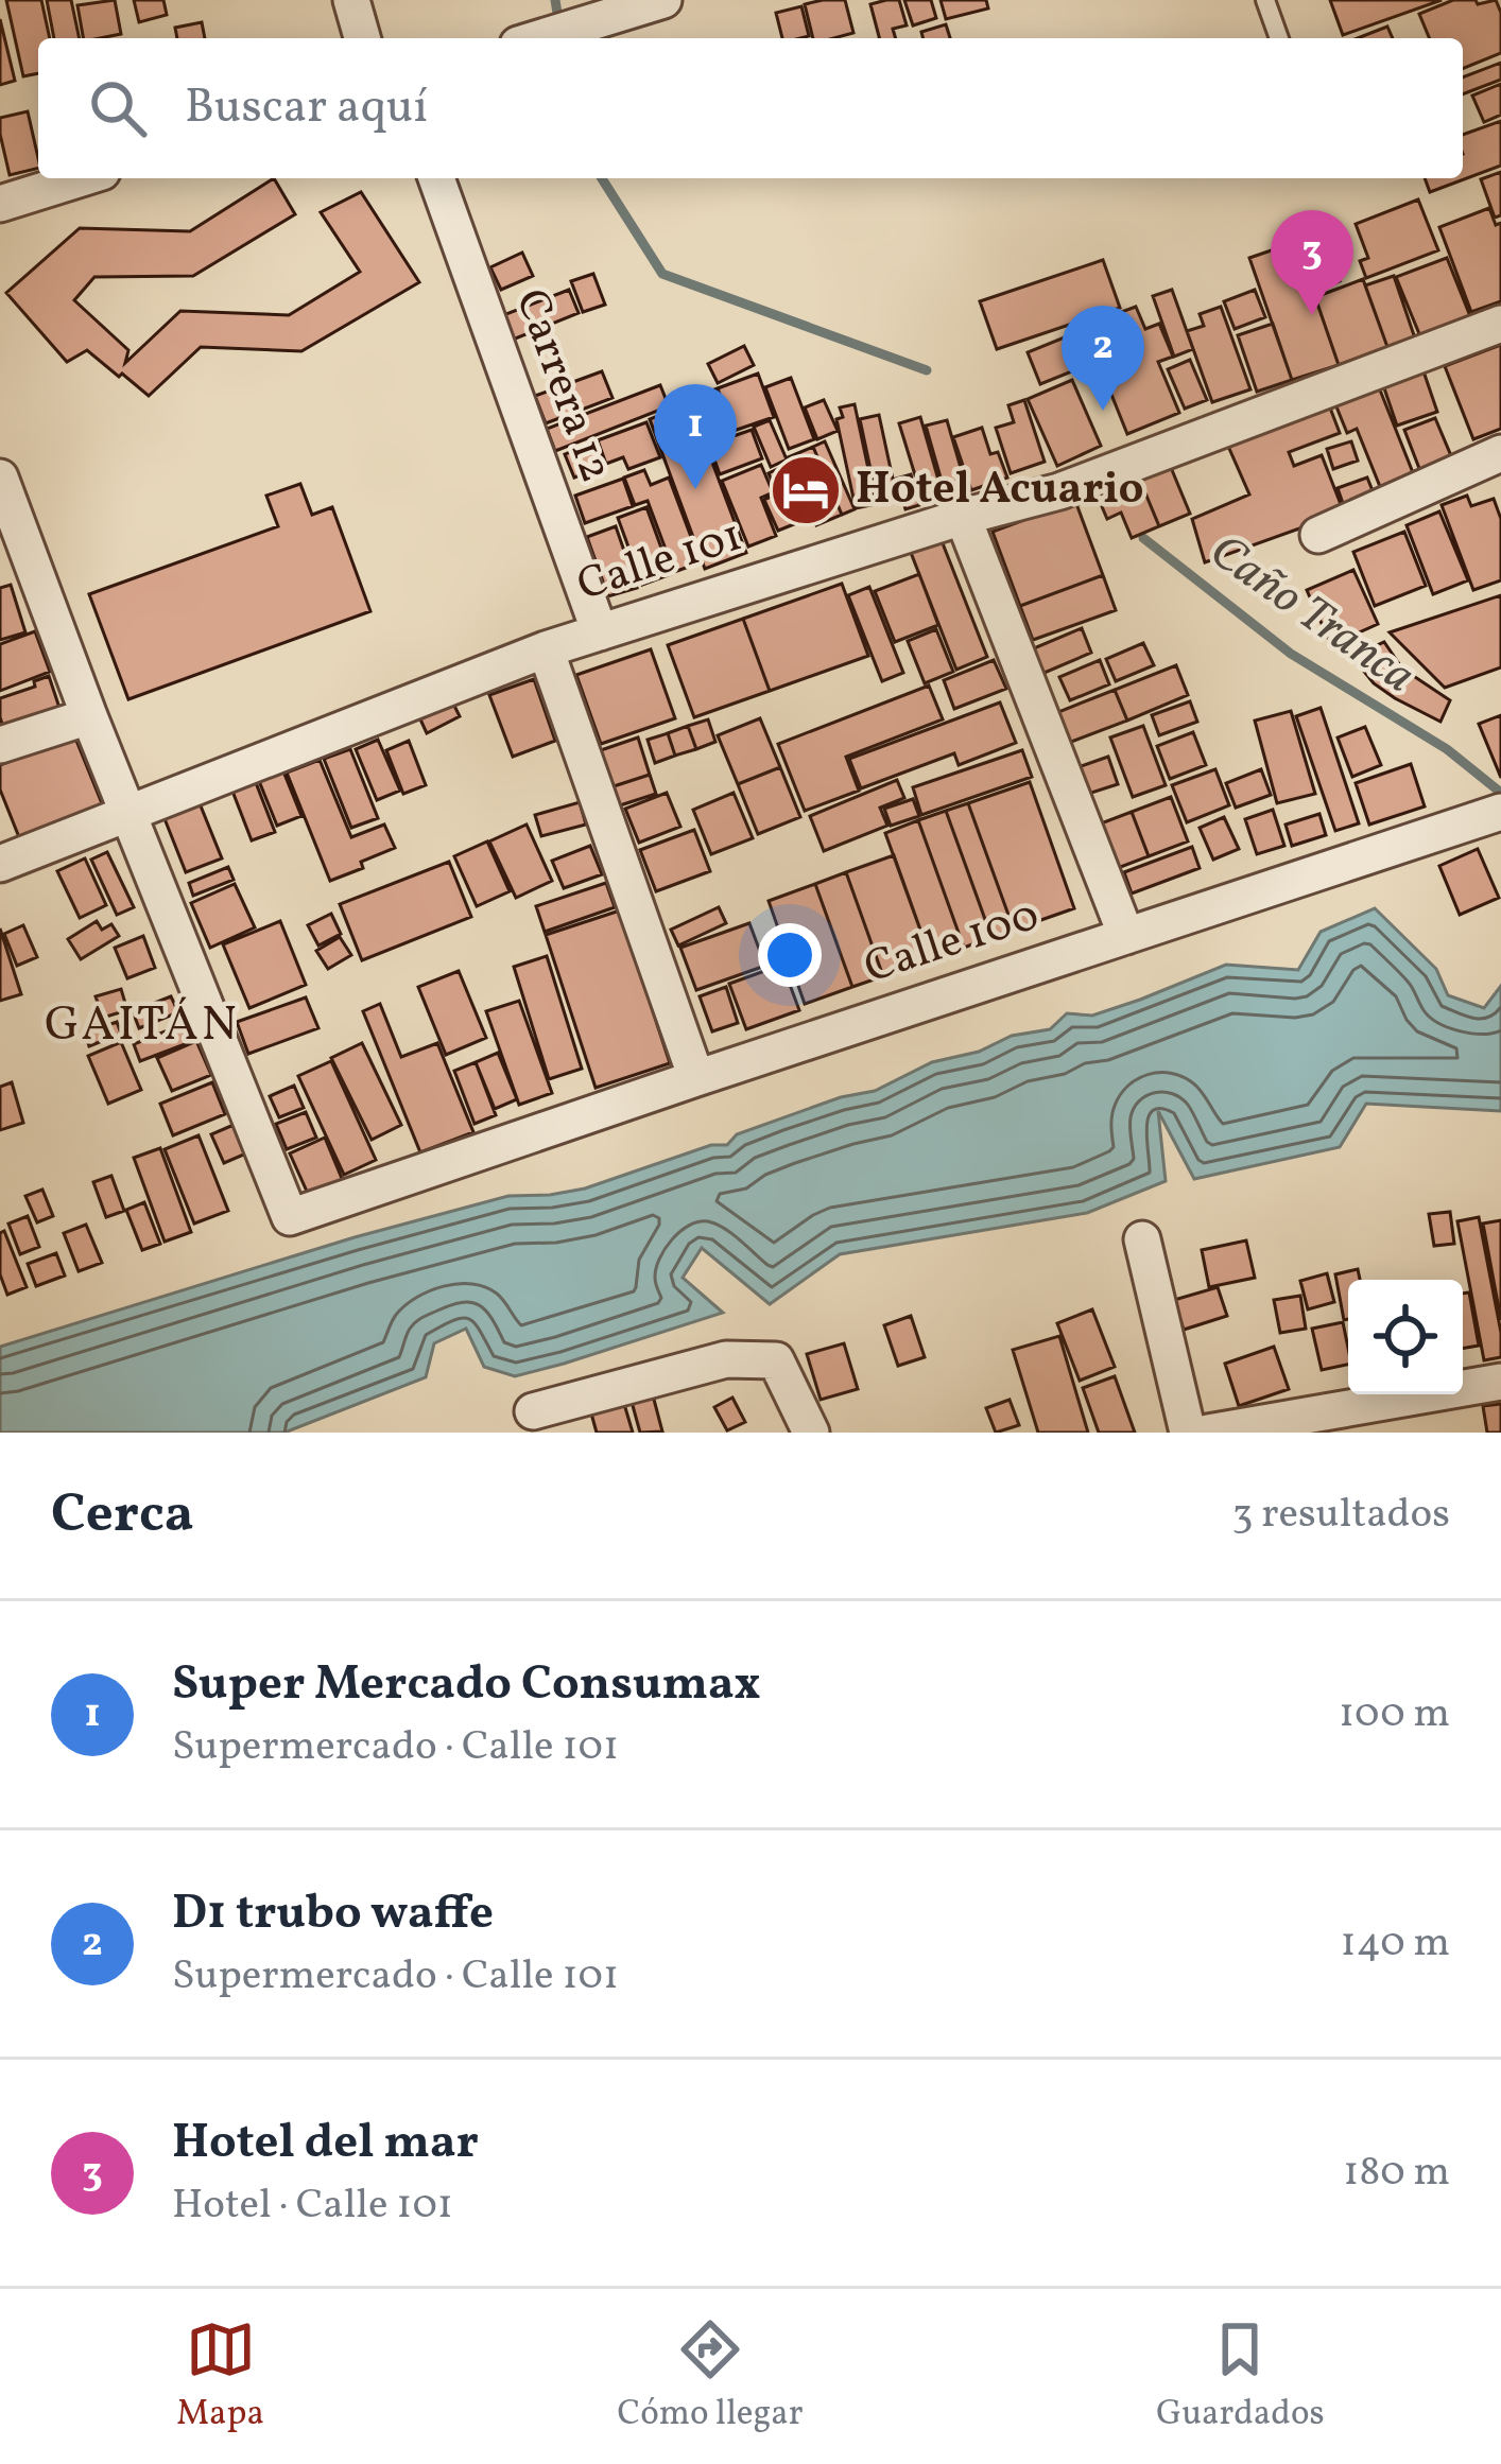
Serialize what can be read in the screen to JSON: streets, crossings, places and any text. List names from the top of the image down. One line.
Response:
{"streets":{"street":["Carrera 12","Calle 101","Calle 100"]},"crossings":[["Carrera 12","Calle 101"],["Calle 101","Calle 100"]],"districts":["GAITÁN"],"water":["Caño Tranca"],"places":{"hotel":["Hotel Acuario"]},"page":{"search":"Buscar aquí","pins":["3","2","1"],"heading":["Cerca","3 resultados"],"list":[{"mark":"1","name":"Super Mercado Consumax","note":"Supermercado · Calle 101","value":"100 m"},{"mark":"2","name":"D1 trubo waffe","note":"Supermercado · Calle 101","value":"140 m"},{"mark":"3","name":"Hotel del mar","note":"Hotel · Calle 101","value":"180 m"}],"nav":["Mapa","Cómo llegar","Guardados"]}}
